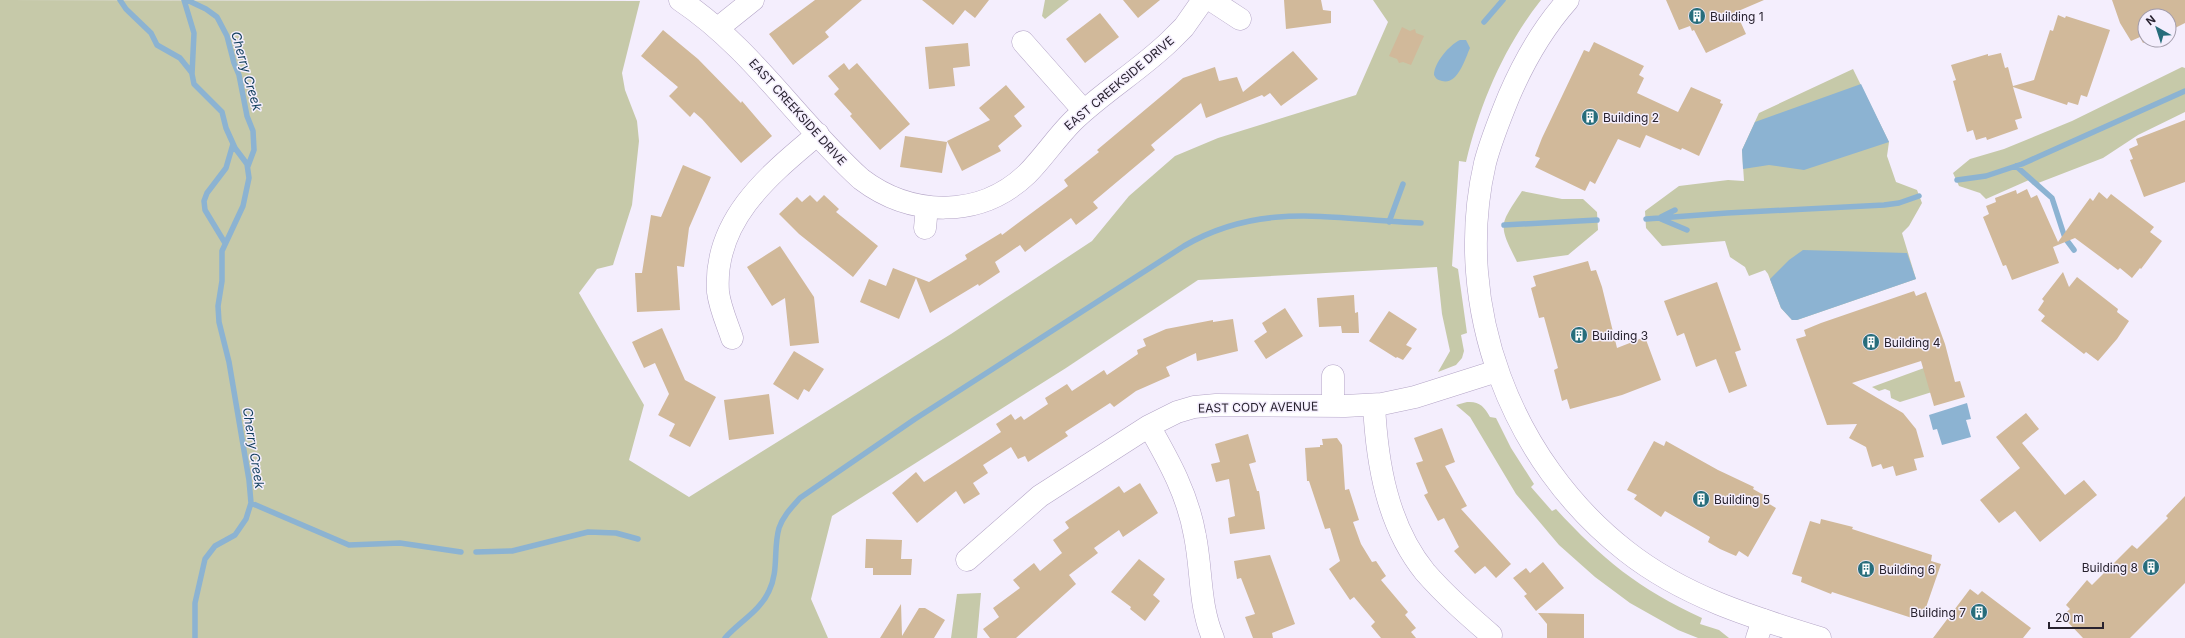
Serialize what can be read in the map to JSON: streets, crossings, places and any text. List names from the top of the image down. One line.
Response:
{"streets":{"street":["EAST CREEKSIDE DRIVE","EAST CODY AVENUE"]},"water":["Cherry Creek"],"places":{"building":["Building 1","Building 2","Building 3","Building 4","Building 5","Building 8","Building 6","Building 7"]},"scale_bar":"20 m","north":"top left"}
